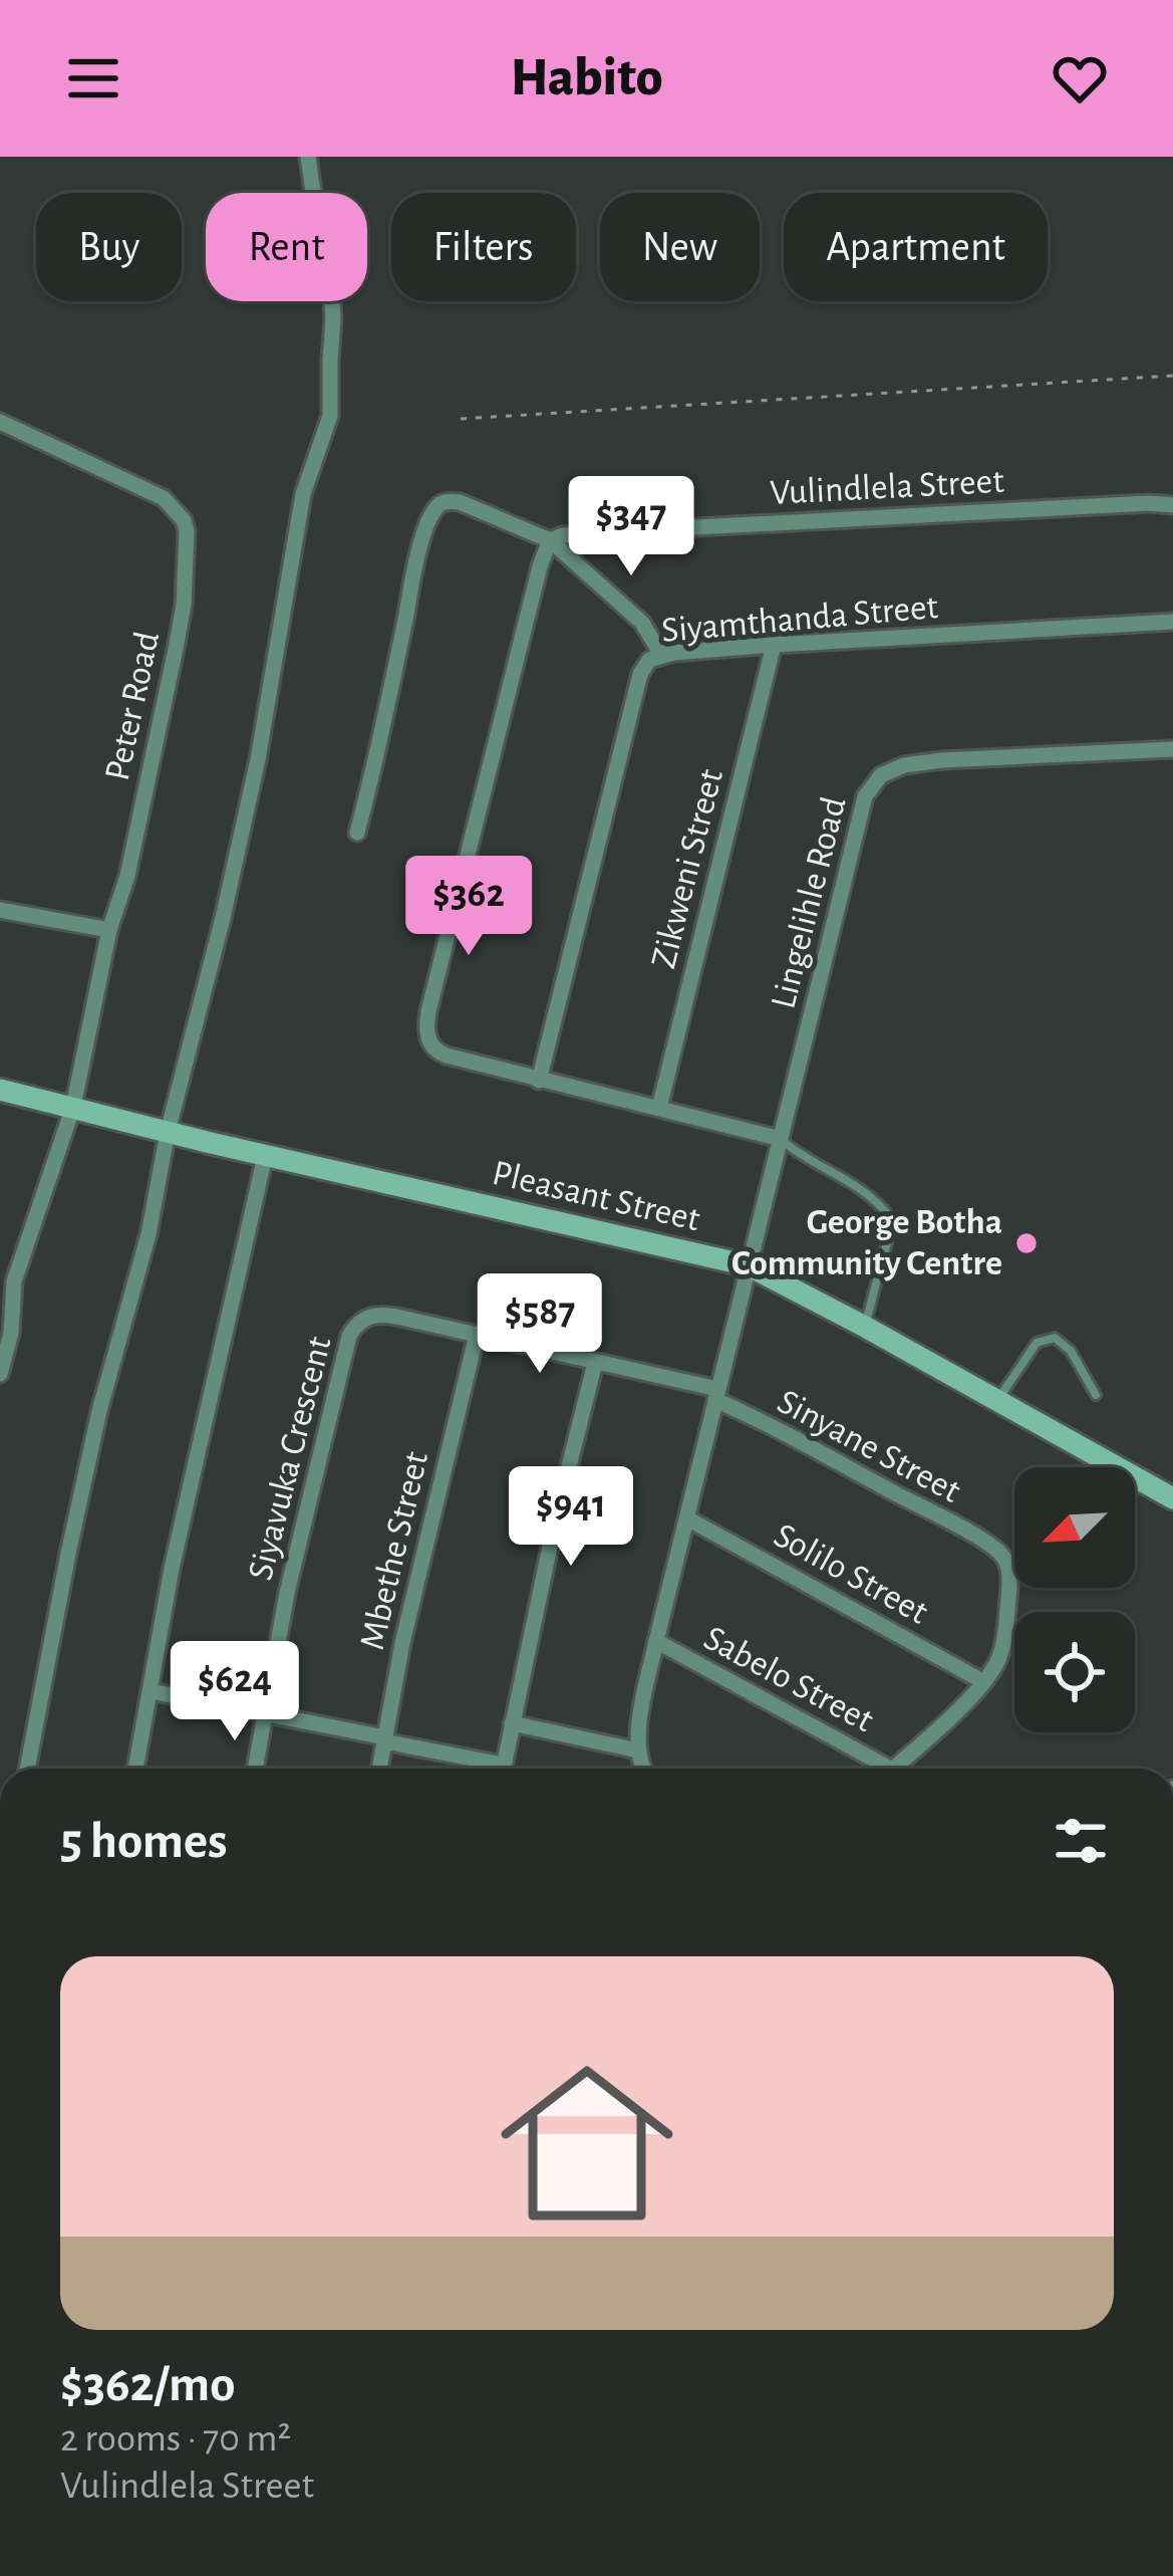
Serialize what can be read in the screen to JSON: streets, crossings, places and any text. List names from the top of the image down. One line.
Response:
{"streets":{"street":["Vulindlela Street","Siyamthanda Street","Peter Road","Zikweni Street","Lingelihle Road","Pleasant Street","Sinyane Street","Siyavuka Crescent","Mbethe Street","Solilo Street","Sabelo Street"]},"crossings":[["Siyamthanda Street","Zikweni Street"],["Peter Road","Pleasant Street"],["Lingelihle Road","Pleasant Street"],["Lingelihle Road","Sinyane Street"],["Lingelihle Road","Siyavuka Crescent"],["Lingelihle Road","Solilo Street"],["Lingelihle Road","Sabelo Street"],["Sinyane Street","Siyavuka Crescent"],["Sinyane Street","Solilo Street"],["Siyavuka Crescent","Mbethe Street"]],"places":["George Botha Community Centre"],"north":"bottom left","page":{"header":"Habito","chip":["Buy","Rent","Filters","New","Apartment"],"price":["$347","$362","$587","$941","$624"],"heading":"5 homes","list":[{"name":"$362/mo","note":"2 rooms · 70 m² · Vulindlela Street"}]}}
